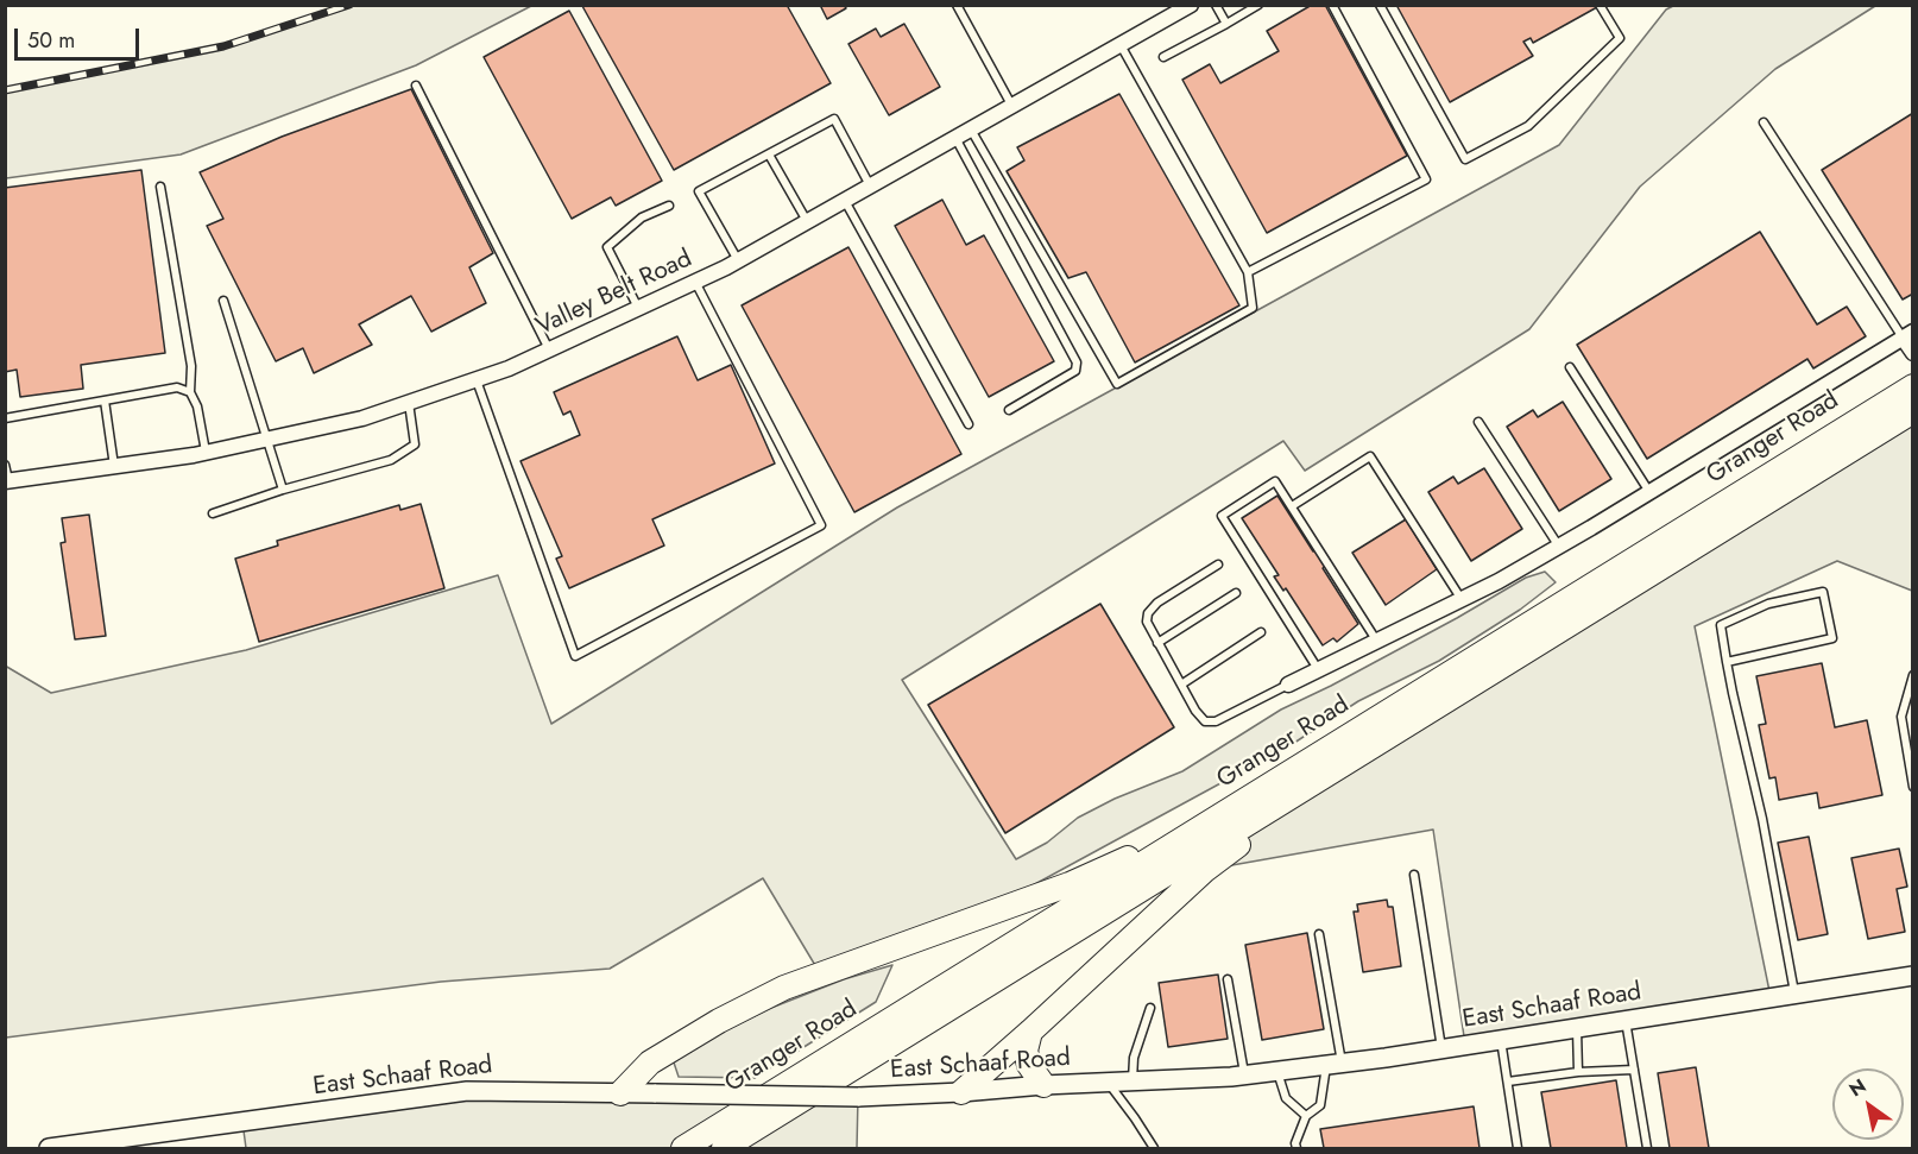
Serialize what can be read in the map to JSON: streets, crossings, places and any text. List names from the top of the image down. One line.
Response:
{"streets":{"main road":["Granger Road"],"street":["Valley Belt Road","East Schaaf Road"]},"scale_bar":"50 m","north":"top left"}
